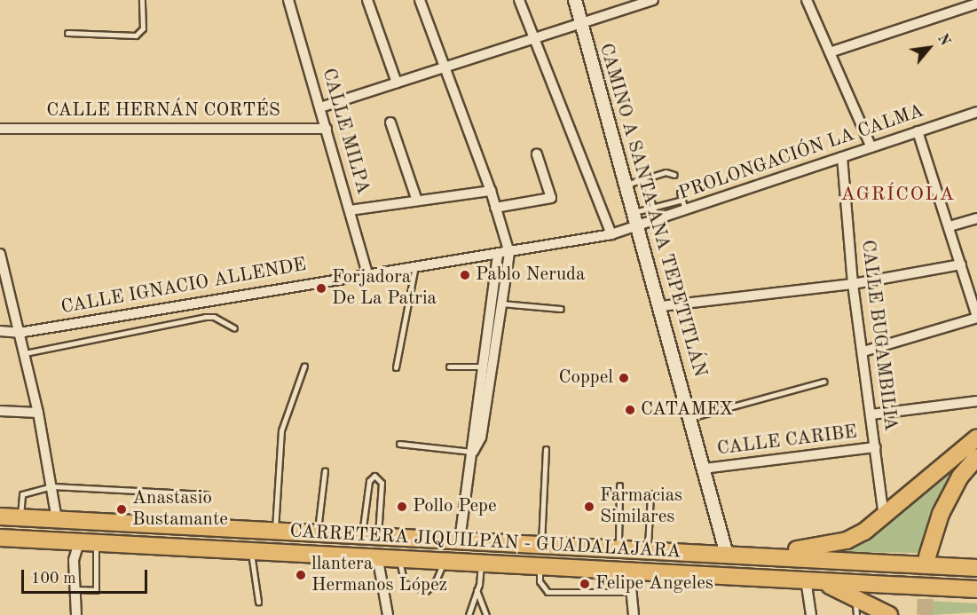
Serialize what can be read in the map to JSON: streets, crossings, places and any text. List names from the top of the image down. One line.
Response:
{"streets":{"highway":["CARRETERA JIQUILPAN - GUADALAJARA"],"street":["CALLE HERNÁN CORTÉS","CALLE MILPA","PROLONGACIÓN LA CALMA","CAMINO A SANTA ANA TEPETITLÁN","CALLE IGNACIO ALLENDE","CALLE BUGAMBILIA","CALLE CARIBE"]},"crossings":[["CALLE HERNÁN CORTÉS","CALLE MILPA"],["CALLE MILPA","CALLE IGNACIO ALLENDE"],["PROLONGACIÓN LA CALMA","CAMINO A SANTA ANA TEPETITLÁN"],["PROLONGACIÓN LA CALMA","CALLE IGNACIO ALLENDE"],["PROLONGACIÓN LA CALMA","CALLE BUGAMBILIA"],["CAMINO A SANTA ANA TEPETITLÁN","CALLE IGNACIO ALLENDE"],["CAMINO A SANTA ANA TEPETITLÁN","CALLE CARIBE"],["CAMINO A SANTA ANA TEPETITLÁN","CARRETERA JIQUILPAN - GUADALAJARA"],["CALLE BUGAMBILIA","CALLE CARIBE"]],"districts":["AGRÍCOLA"],"places":["Pablo Neruda","Forjadora De La Patria","Coppel","CATAMEX","Pollo Pepe","Farmacias Similares","Anastasio Bustamante","llantera Hermanos López","Felipe Angeles"],"scale_bar":"100 m","north":"top right"}
